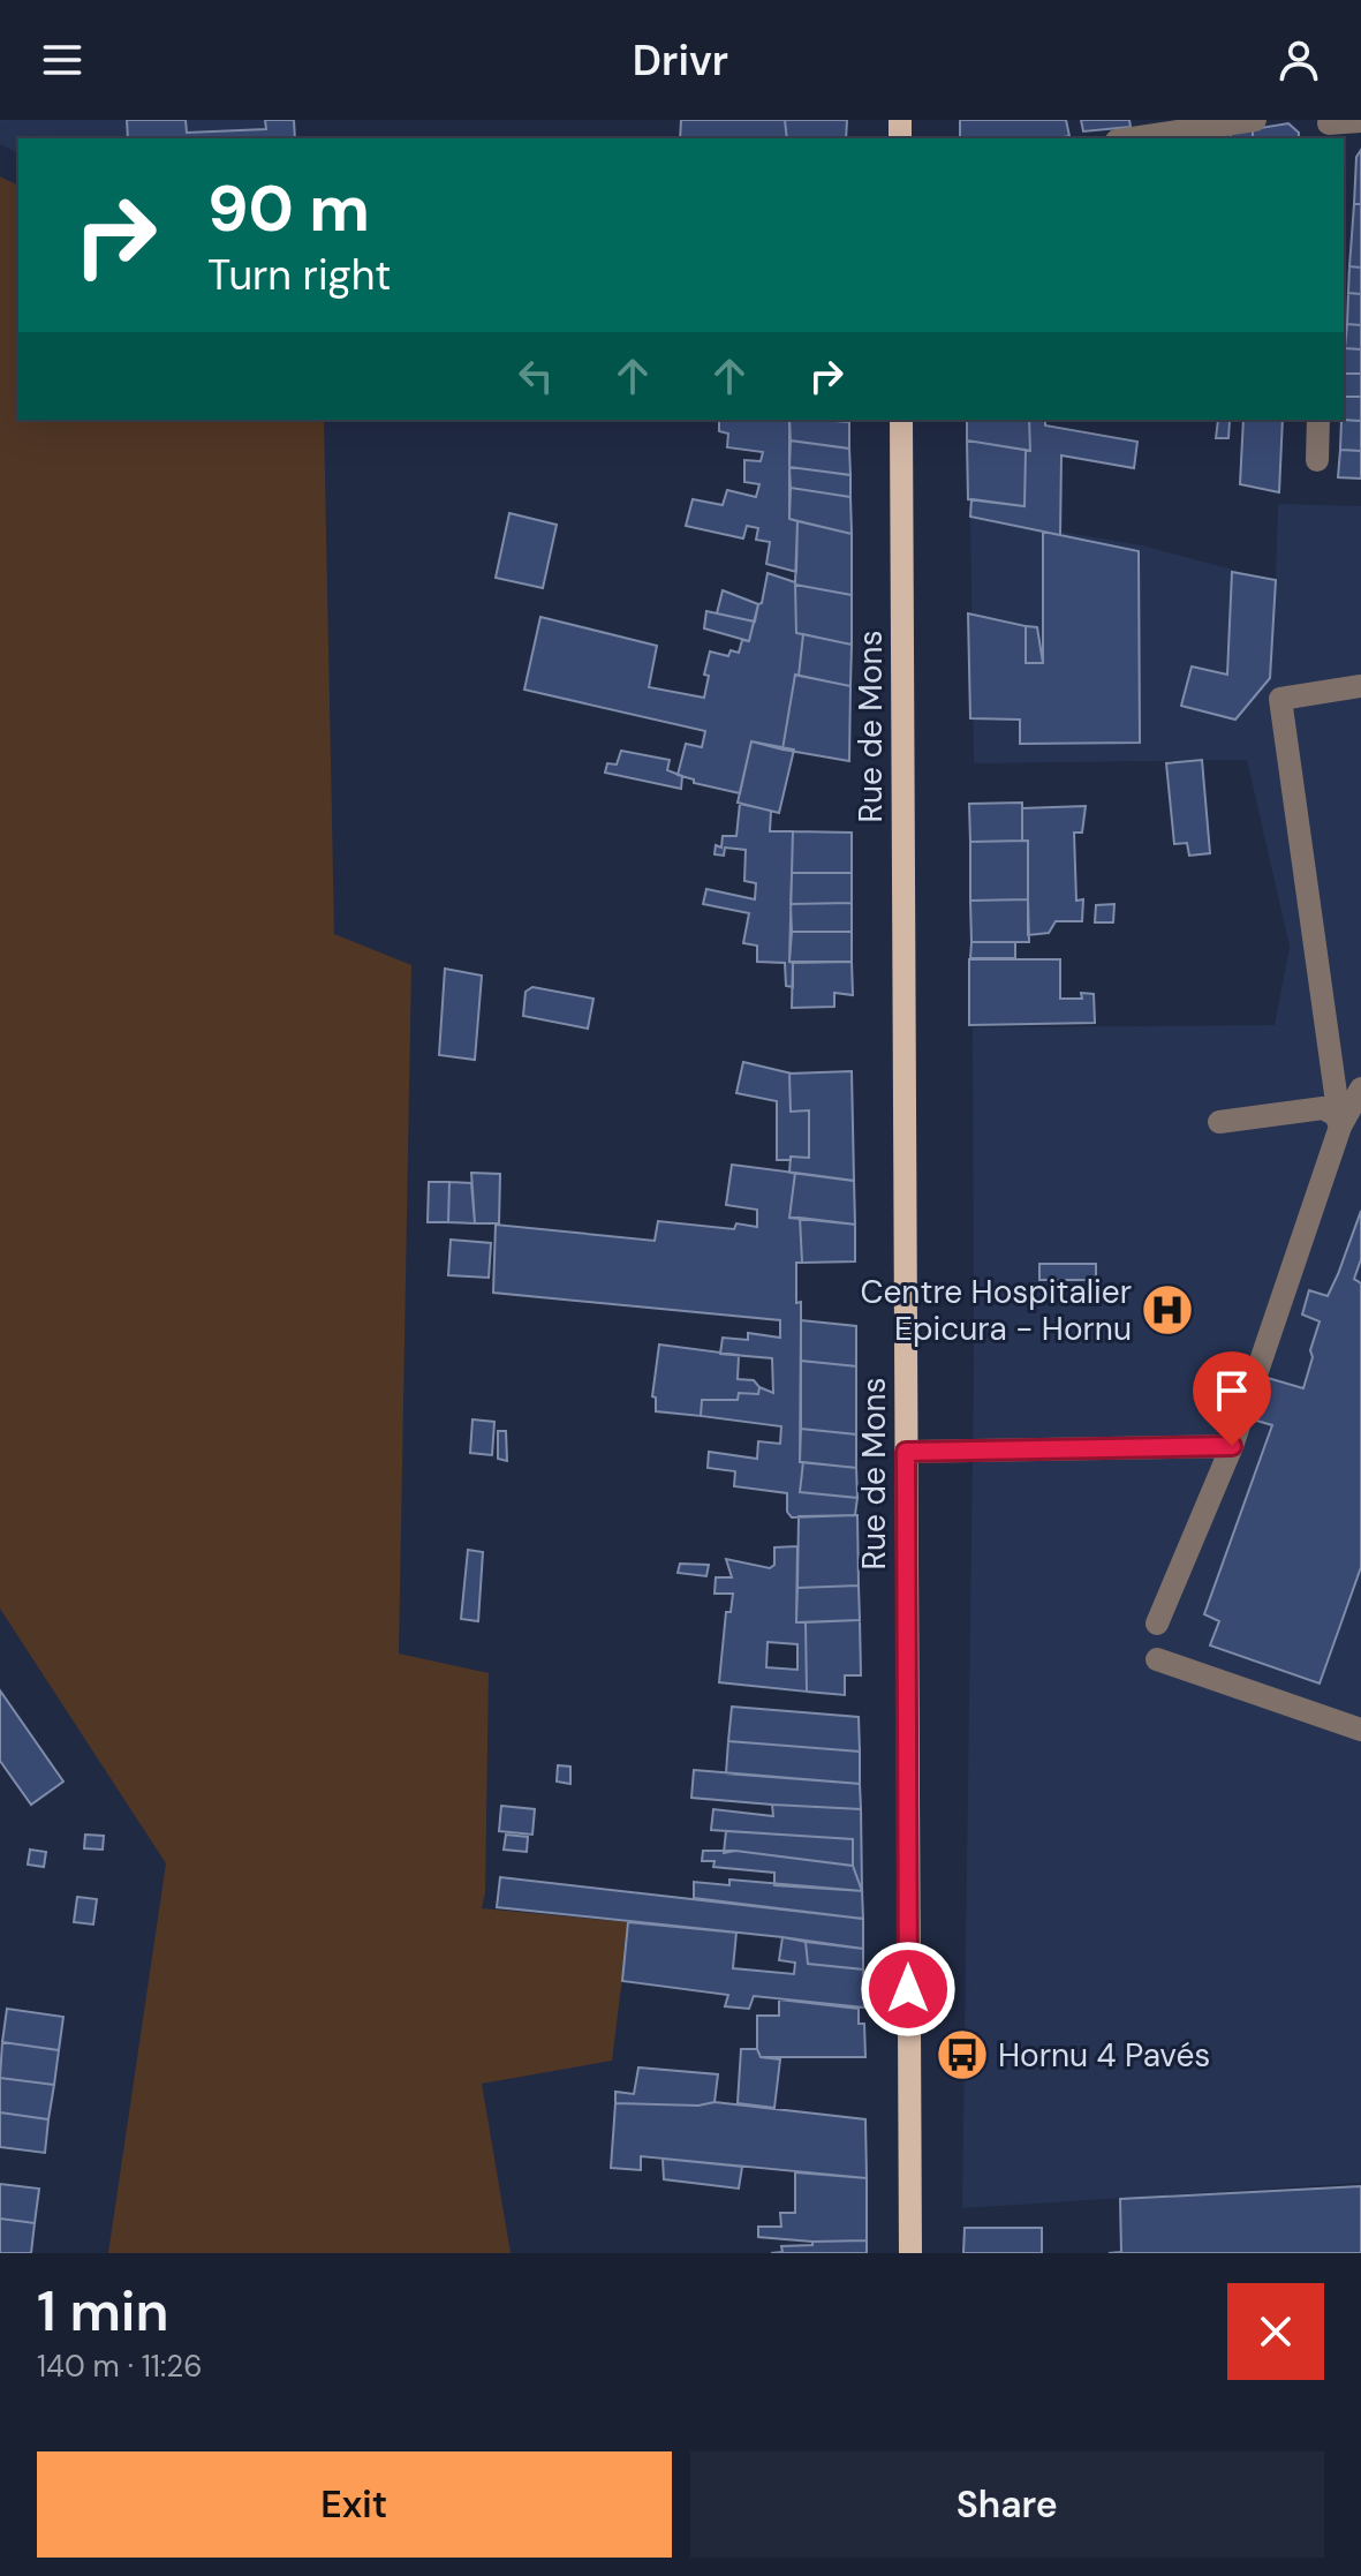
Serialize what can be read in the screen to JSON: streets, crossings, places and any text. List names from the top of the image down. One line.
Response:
{"streets":{"main road":["Rue de Mons"]},"places":{"hospital":["Centre Hospitalier Epicura - Hornu"],"bus stop":["Hornu 4 Pavés"]},"page":{"header":"Drivr","turn":["90 m","Turn right"],"heading":["1 min","140 m · 11:26"],"buttons":["Exit","Share"]}}
